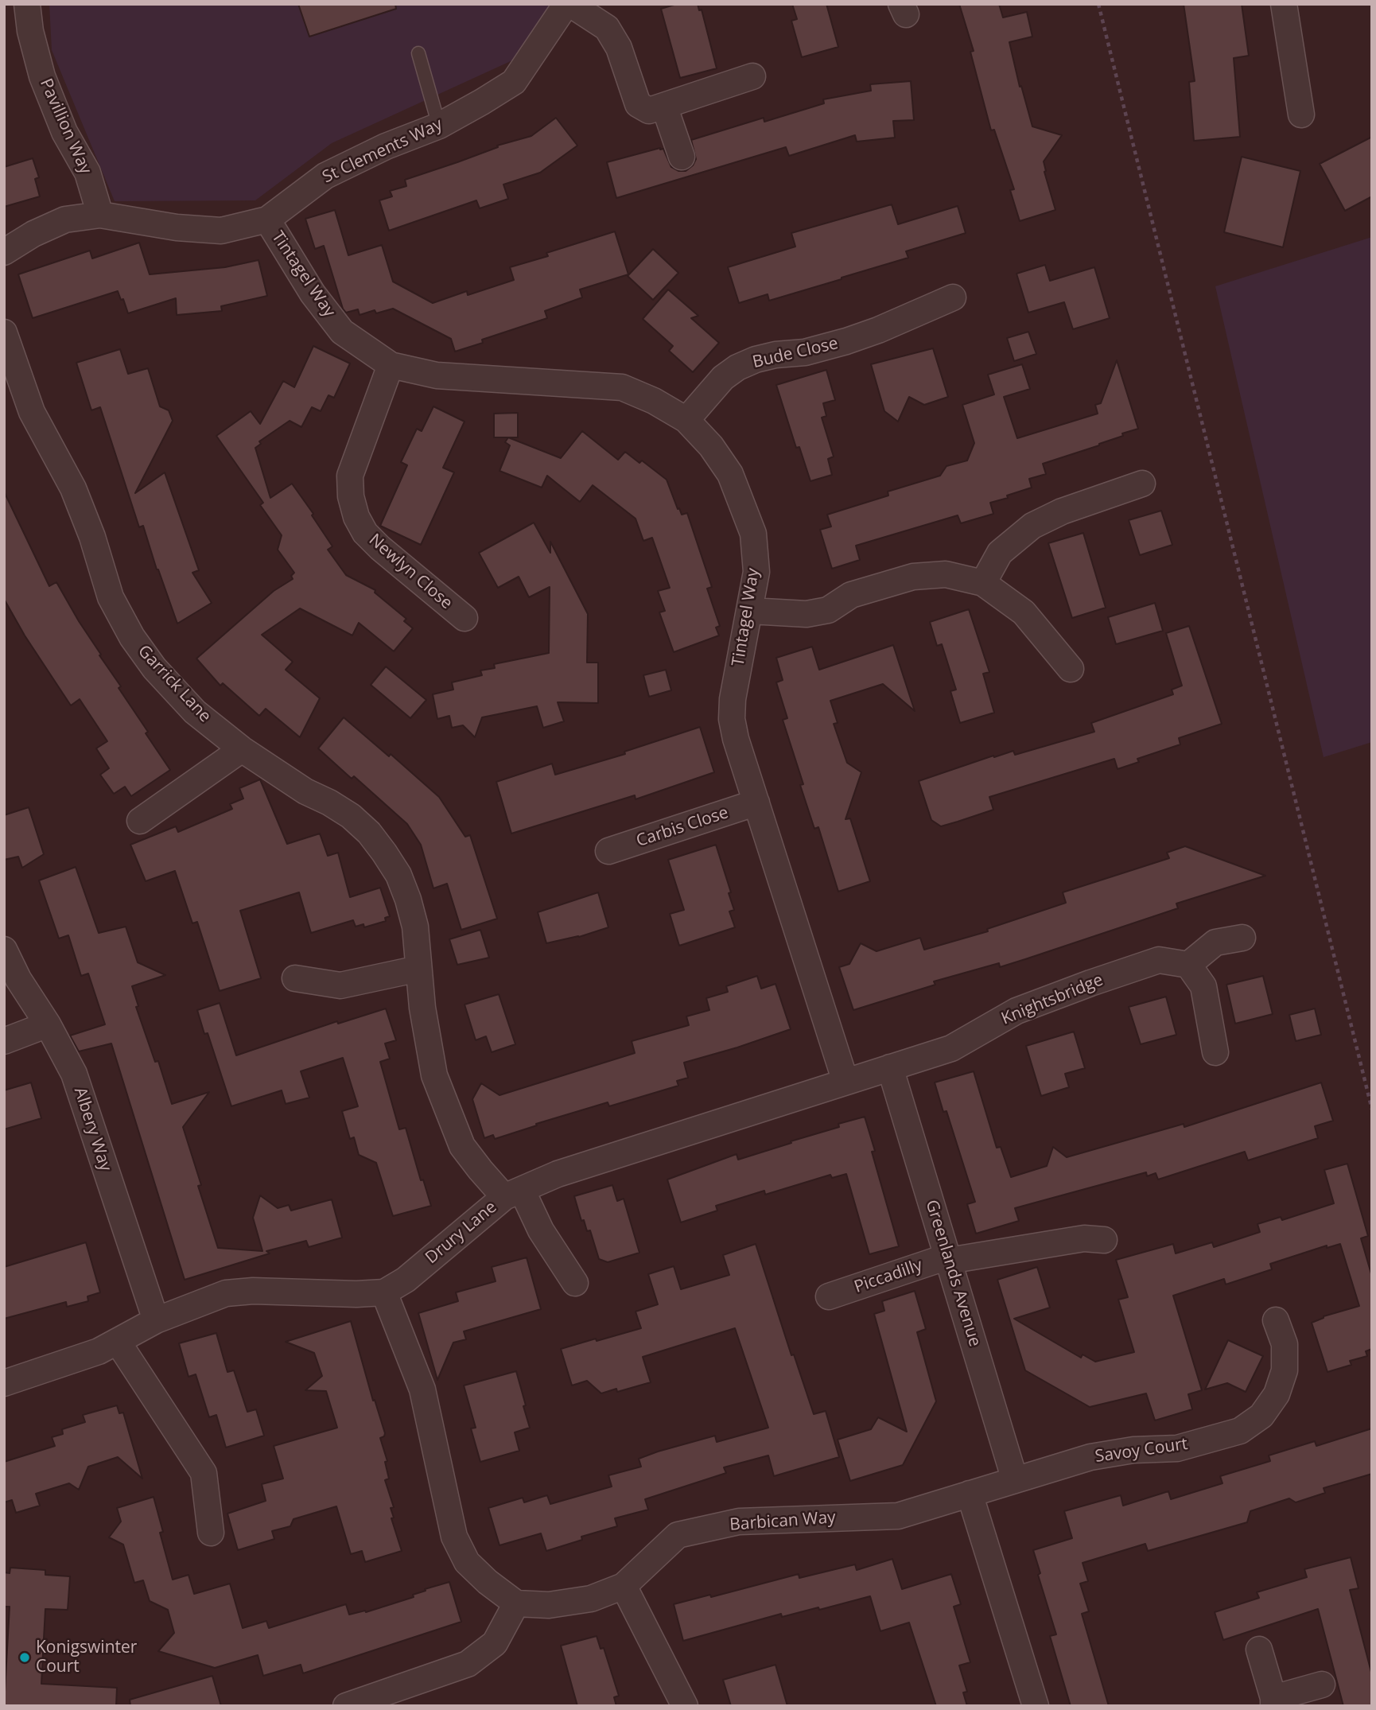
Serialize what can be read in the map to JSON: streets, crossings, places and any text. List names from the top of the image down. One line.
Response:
{"streets":{"street":["Pavillion Way","St Clements Way","Tintagel Way","Bude Close","Newlyn Close","Garrick Lane","Carbis Close","Knightsbridge","Albery Way","Drury Lane","Greenlands Avenue","Piccadilly","Savoy Court","Barbican Way"]},"crossings":[["Pavillion Way","St Clements Way"],["St Clements Way","Tintagel Way"],["Tintagel Way","Bude Close"],["Tintagel Way","Newlyn Close"],["Tintagel Way","Carbis Close"],["Tintagel Way","Drury Lane"],["Garrick Lane","Drury Lane"],["Knightsbridge","Drury Lane"],["Knightsbridge","Greenlands Avenue"],["Albery Way","Drury Lane"],["Drury Lane","Greenlands Avenue"],["Greenlands Avenue","Piccadilly"],["Greenlands Avenue","Savoy Court"],["Greenlands Avenue","Barbican Way"],["Savoy Court","Barbican Way"]],"places":["Konigswinter Court"]}
